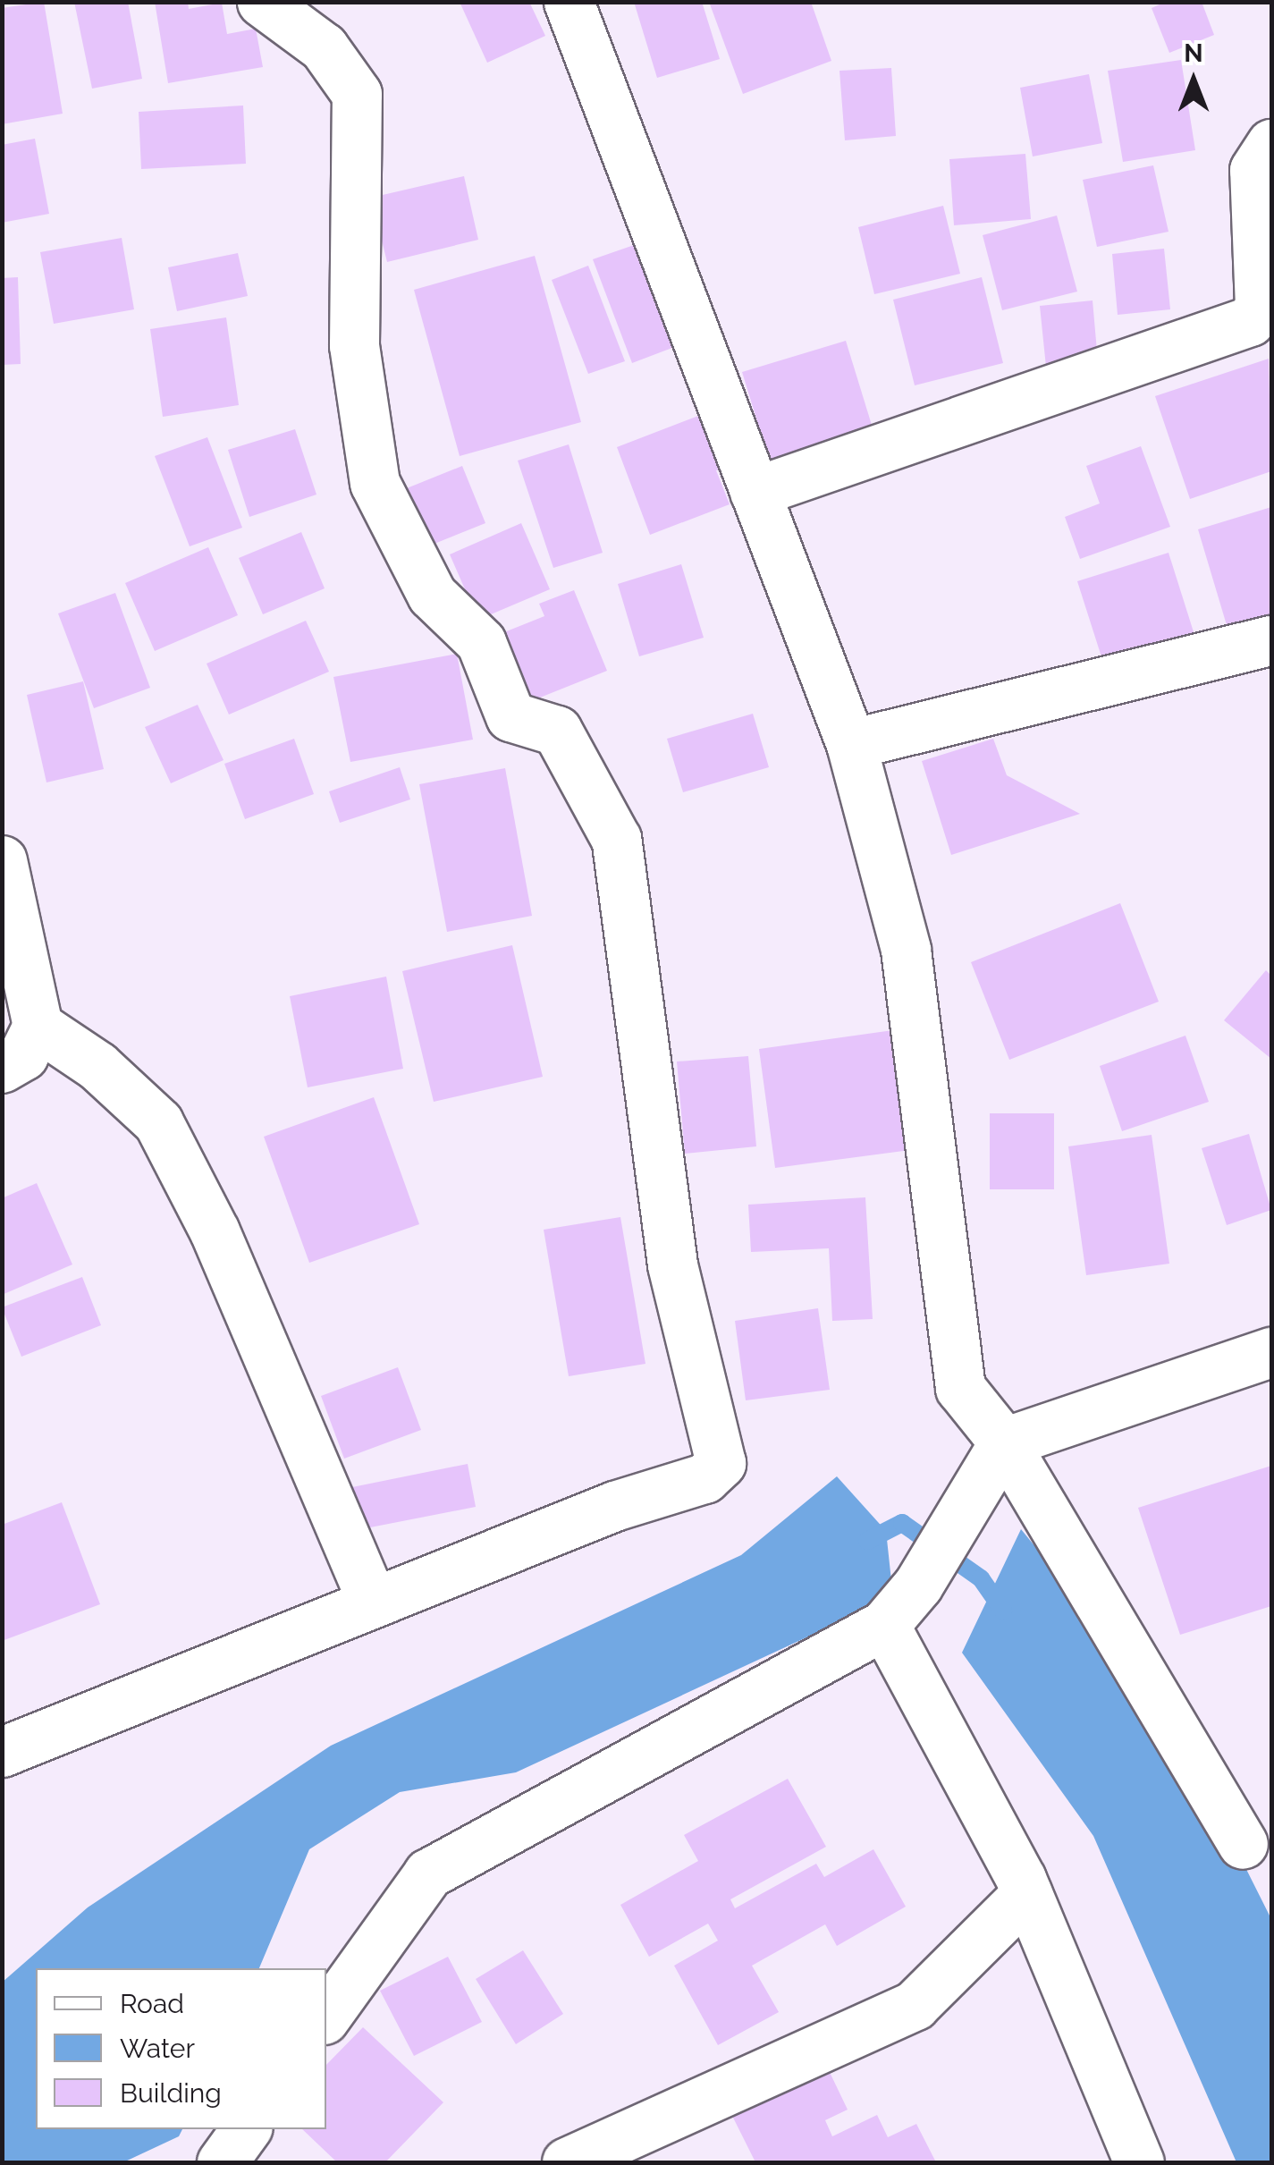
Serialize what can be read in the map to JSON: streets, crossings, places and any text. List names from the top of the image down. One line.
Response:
{"legend":["Road","Water","Building"],"north":"top"}
